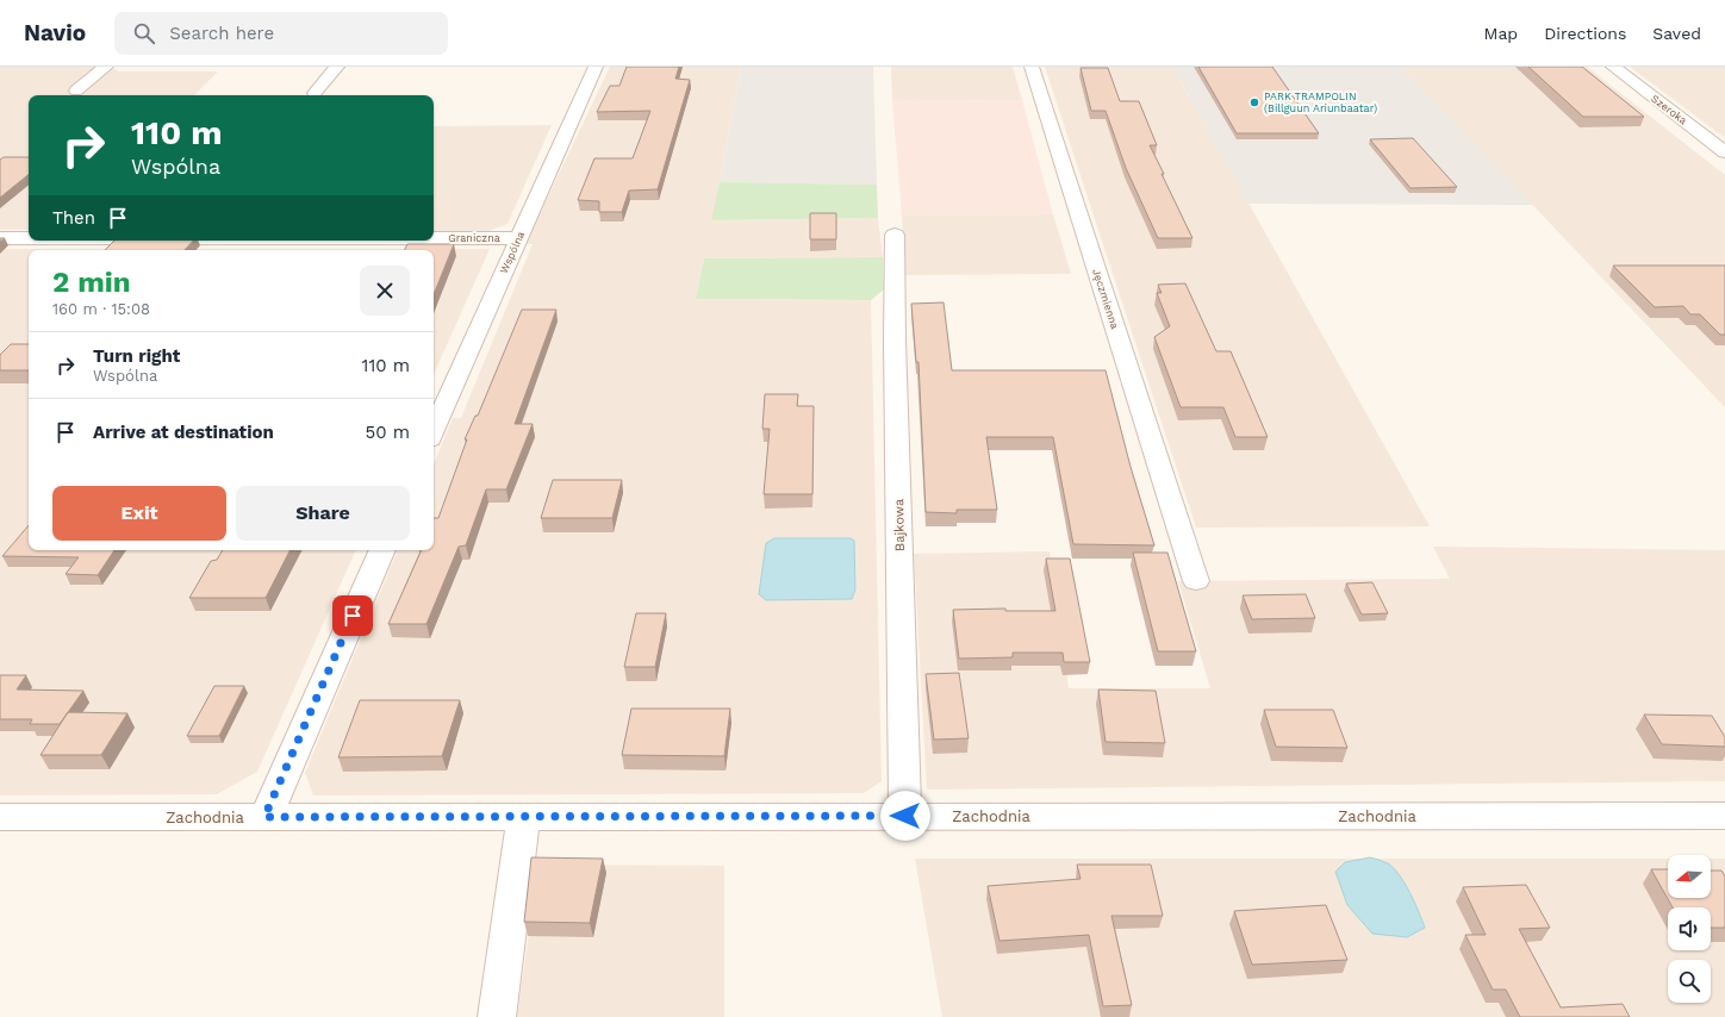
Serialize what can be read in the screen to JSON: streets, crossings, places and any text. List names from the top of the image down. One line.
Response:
{"streets":{"street":["Szeroka","Graniczna","Wspólna","Jęczmienna","Bajkowa","Zachodnia"]},"crossings":[["Graniczna","Wspólna"],["Bajkowa","Zachodnia"]],"places":["PARK TRAMPOLIN (Billguun Ariunbaatar)"],"north":"left","page":{"header":"Navio","search":"Search here","nav":["Map","Directions","Saved"],"turn":["110 m","Wspólna"],"then":"Then","heading":["2 min","160 m · 15:08"],"list":[{"name":"Turn right","note":"Wspólna","value":"110 m"},{"name":"Arrive at destination","value":"50 m"}],"buttons":["Exit","Share"]}}
